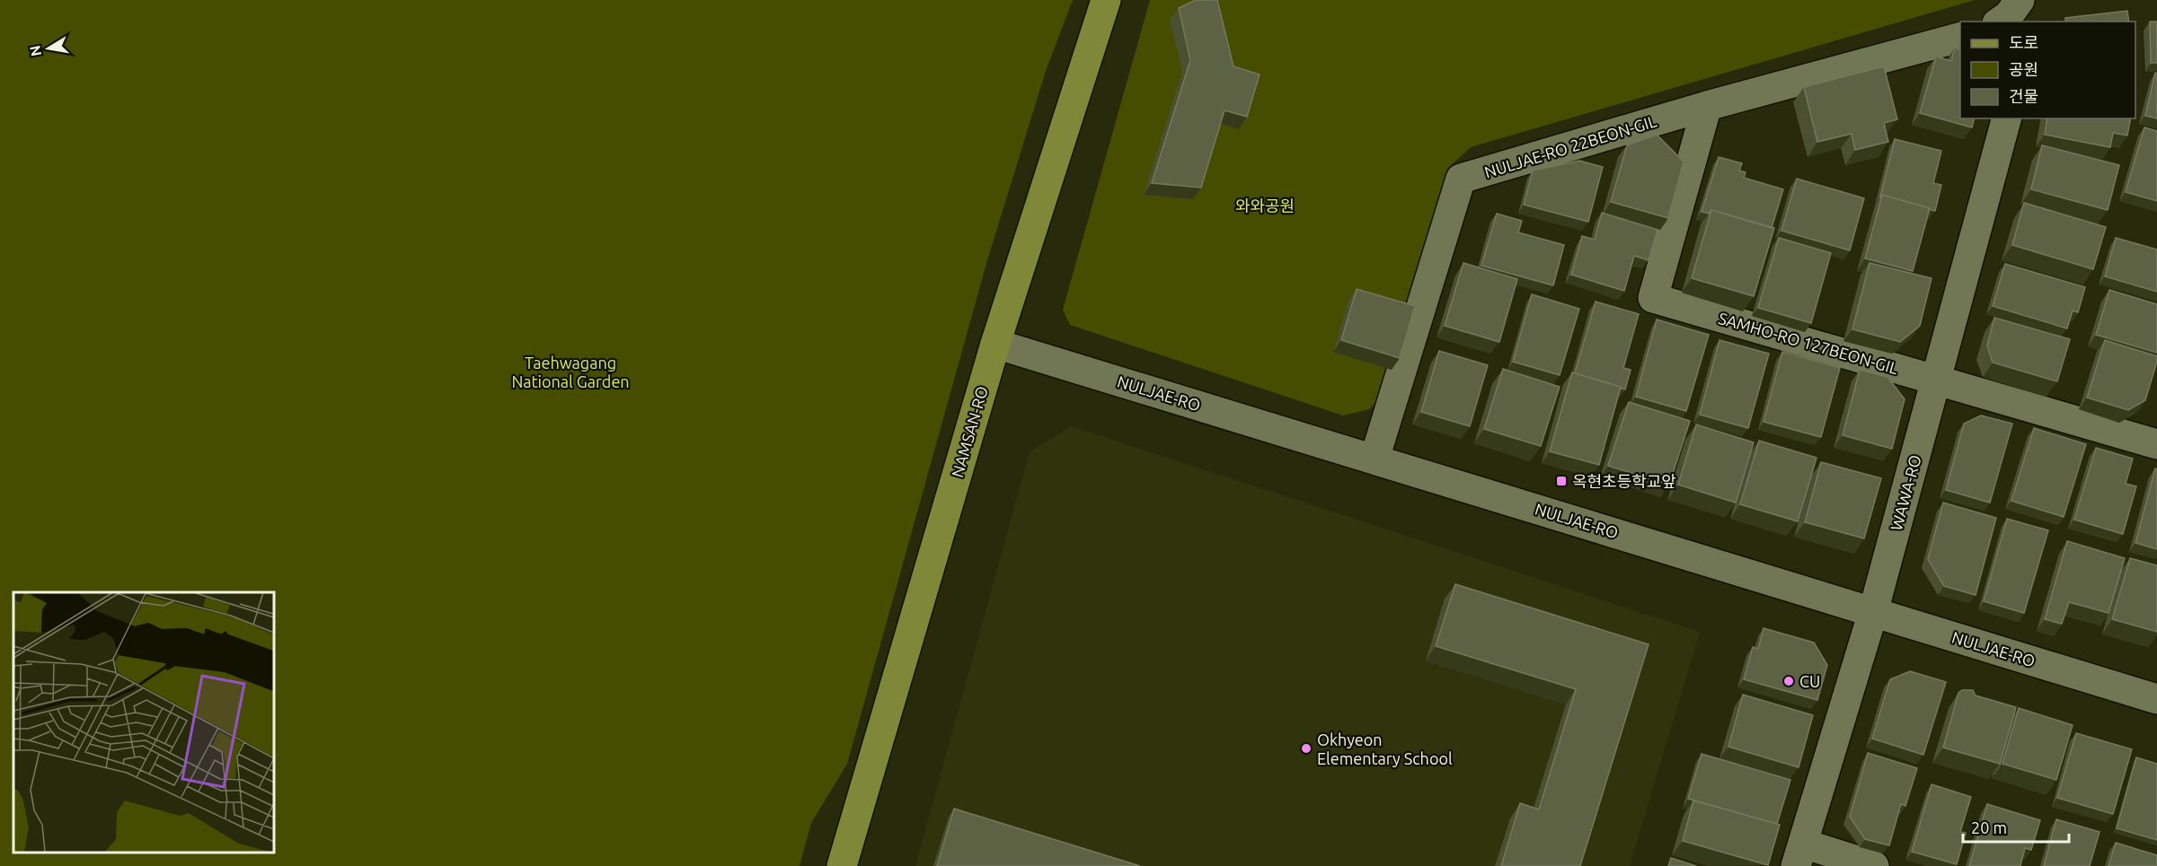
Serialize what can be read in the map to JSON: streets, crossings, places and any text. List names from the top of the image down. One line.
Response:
{"streets":{"main road":["NAMSAN-RO"],"street":["NULJAE-RO 22BEON-GIL","SAMHO-RO 127BEON-GIL","NULJAE-RO","WAWA-RO"]},"crossings":[["NULJAE-RO 22BEON-GIL","SAMHO-RO 127BEON-GIL"],["NULJAE-RO 22BEON-GIL","NULJAE-RO"],["SAMHO-RO 127BEON-GIL","WAWA-RO"],["NULJAE-RO","NAMSAN-RO"],["NULJAE-RO","WAWA-RO"]],"parks":["와와공원","Taehwagang National Garden"],"places":{"transit":["옥현초등학교앞"],"other":["CU","Okhyeon Elementary School"]},"legend":["도로","공원","건물"],"scale_bar":"20 m","north":"left"}
